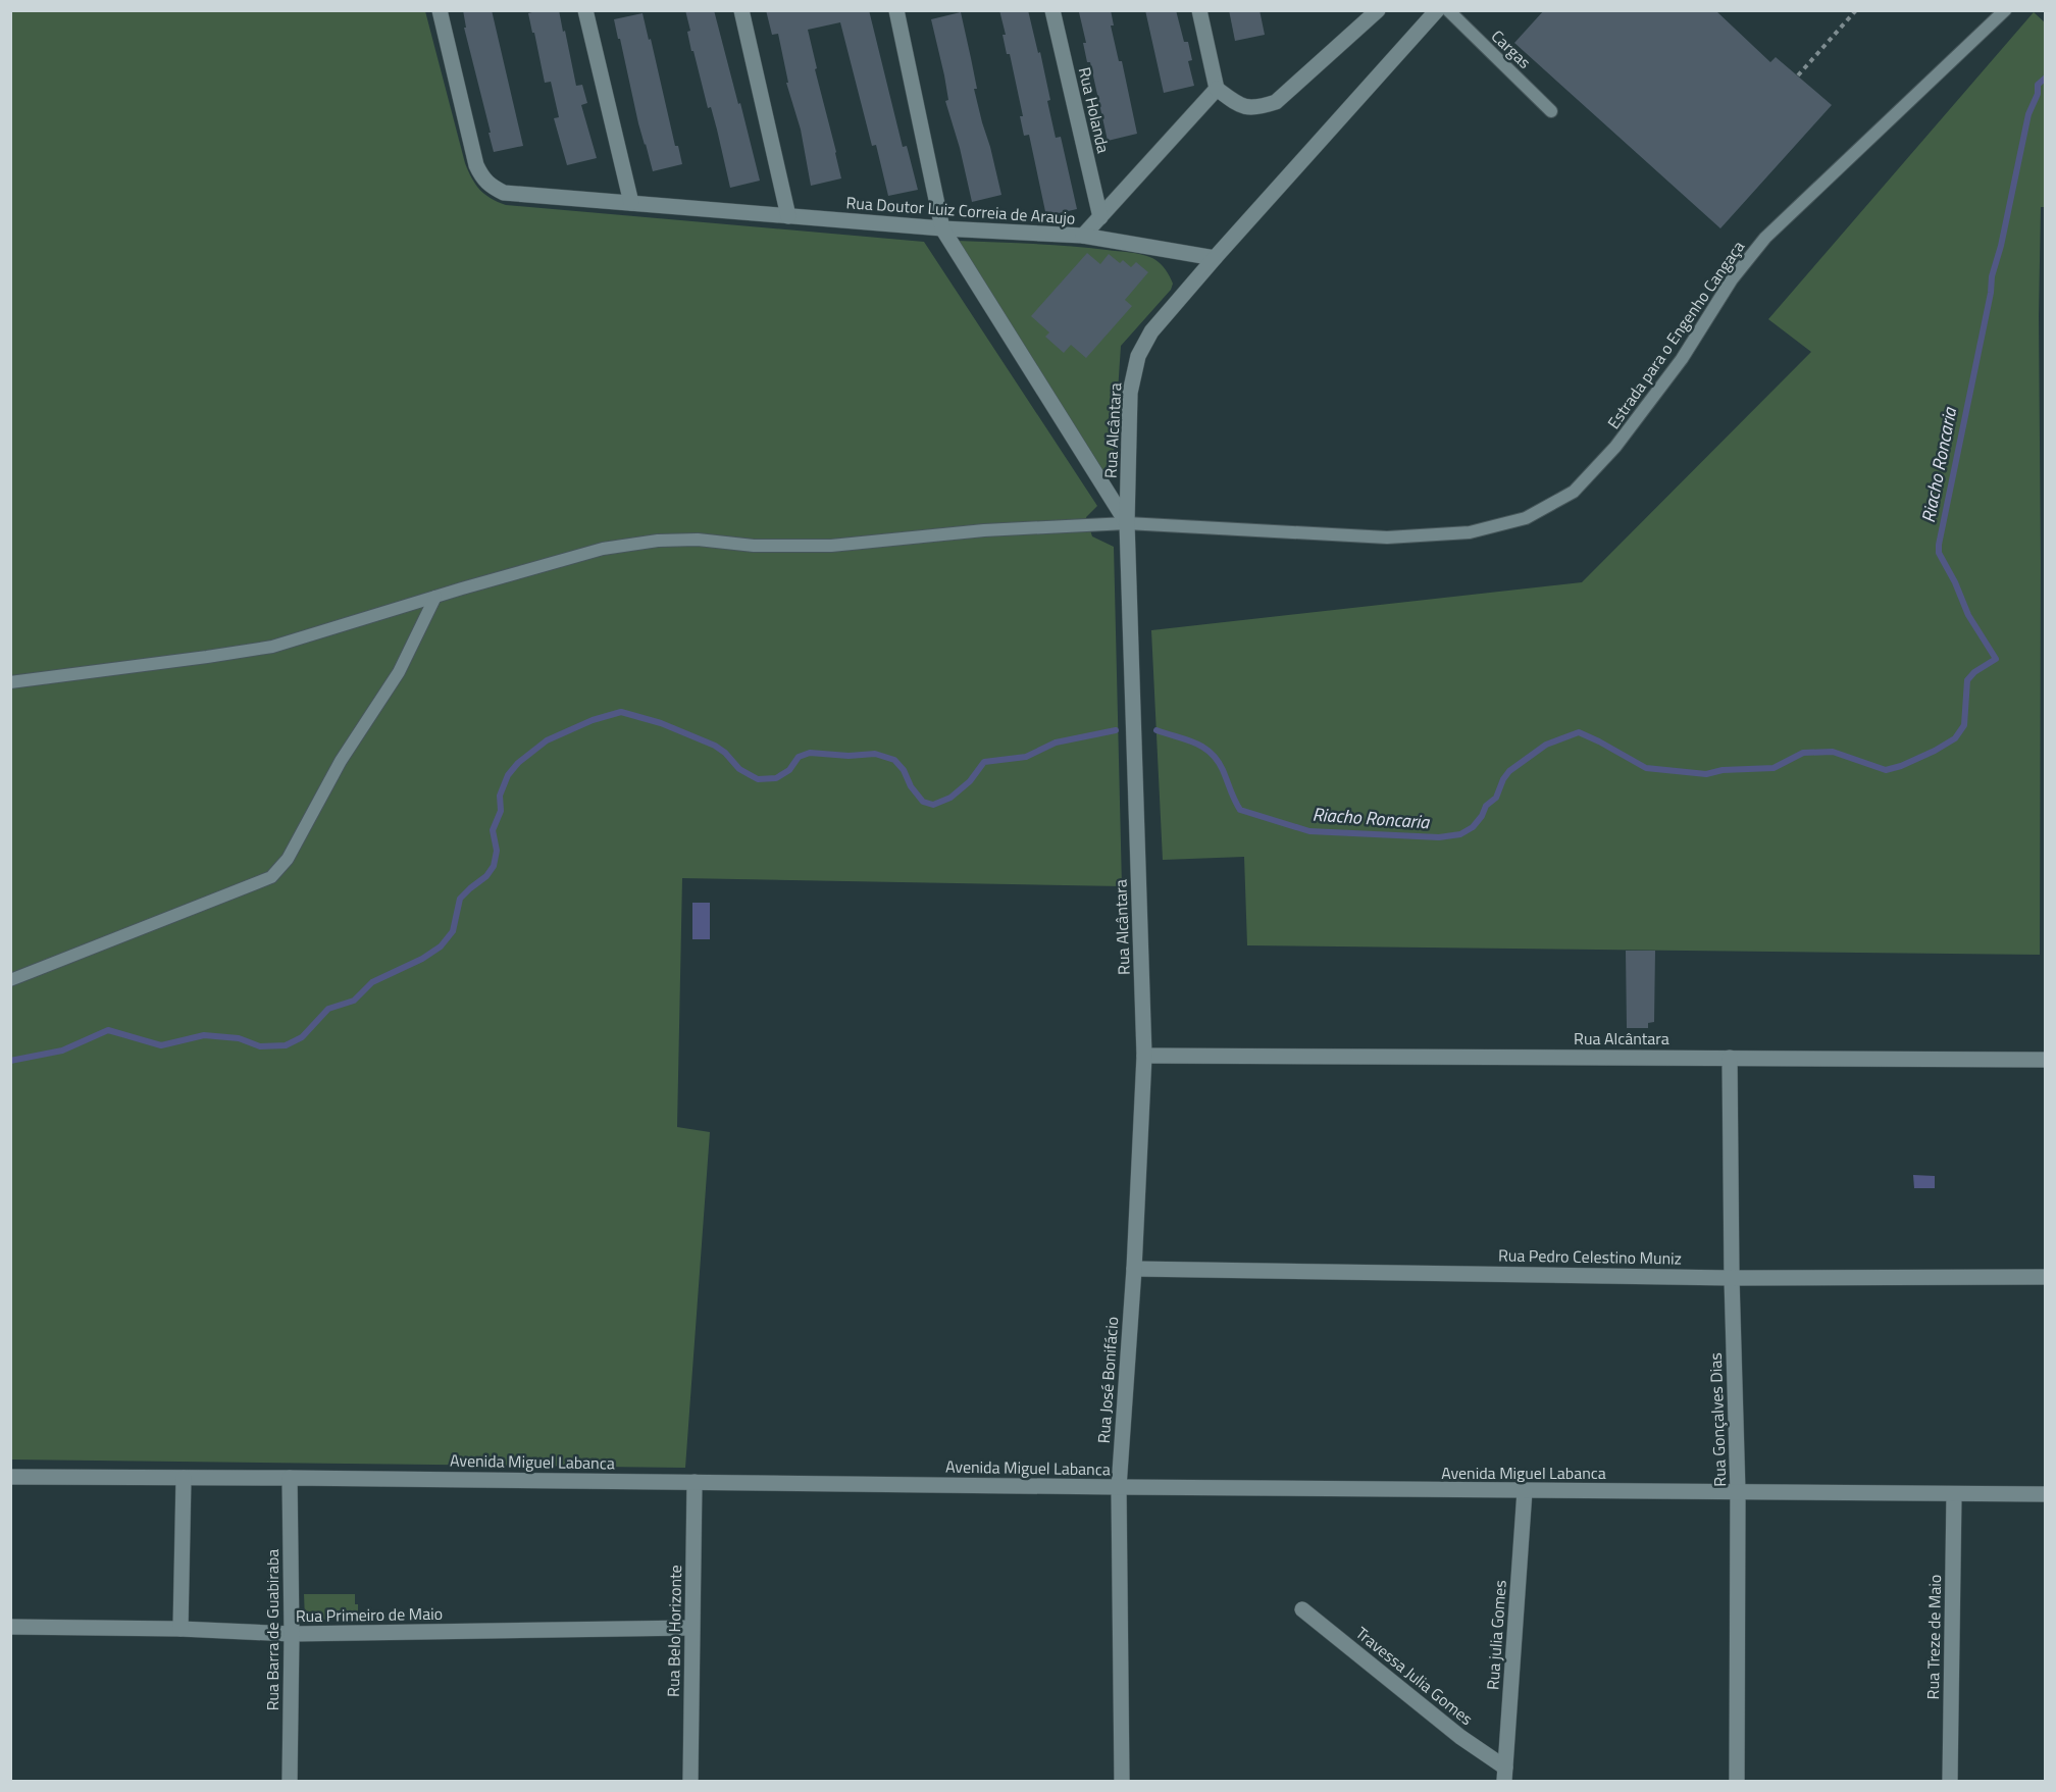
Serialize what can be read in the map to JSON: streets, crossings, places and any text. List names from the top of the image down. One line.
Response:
{"streets":{"street":["Rua Holanda","Rua Doutor Luiz Correia de Araujo","Rua Alcântara","Rua Pedro Celestino Muniz","Rua José Bonifácio","Rua Gonçalves Dias","Avenida Miguel Labanca","Rua Primeiro de Maio","Rua Barra de Guabiraba","Rua Belo Horizonte","Rua julia Gomes","Rua Treze de Maio","Travessa Julia Gomes"],"lane":["Cargas","Estrada para o Engenho Cangaça"]},"crossings":[["Rua Holanda","Rua Doutor Luiz Correia de Araujo"],["Estrada para o Engenho Cangaça","Rua Alcântara"],["Rua Alcântara","Rua José Bonifácio"],["Rua Alcântara","Rua Gonçalves Dias"],["Rua Pedro Celestino Muniz","Rua José Bonifácio"],["Rua Pedro Celestino Muniz","Rua Gonçalves Dias"],["Rua José Bonifácio","Avenida Miguel Labanca"],["Rua Gonçalves Dias","Avenida Miguel Labanca"],["Avenida Miguel Labanca","Rua Barra de Guabiraba"],["Avenida Miguel Labanca","Rua Belo Horizonte"],["Avenida Miguel Labanca","Rua julia Gomes"],["Avenida Miguel Labanca","Rua Treze de Maio"],["Rua Primeiro de Maio","Rua Barra de Guabiraba"],["Rua Primeiro de Maio","Rua Belo Horizonte"],["Rua julia Gomes","Travessa Julia Gomes"]],"water":["Riacho Roncaria"]}
